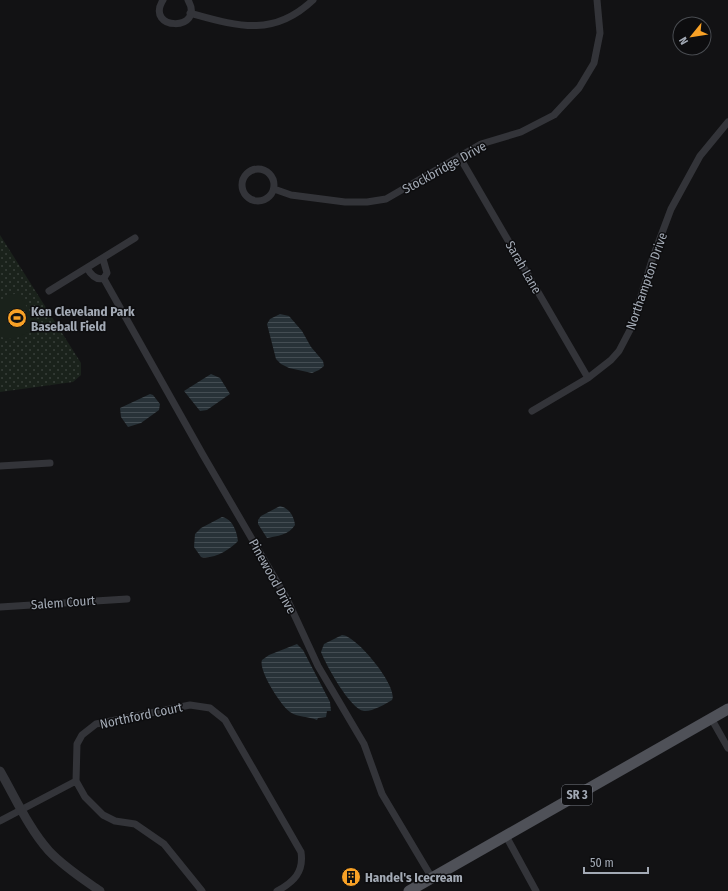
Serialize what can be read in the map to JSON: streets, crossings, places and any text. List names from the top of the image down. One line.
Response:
{"streets":{"main road":["SR 3"],"street":["Stockbridge Drive","Sarah Lane","Northampton Drive","Pinewood Drive","Salem Court","Northford Court"]},"crossings":[["Stockbridge Drive","Sarah Lane"],["Sarah Lane","Northampton Drive"],["Pinewood Drive","SR 3"]],"places":{"sports":["Ken Cleveland Park Baseball Field"],"building":["Handel's Icecream"]},"scale_bar":"50 m","north":"bottom left"}
